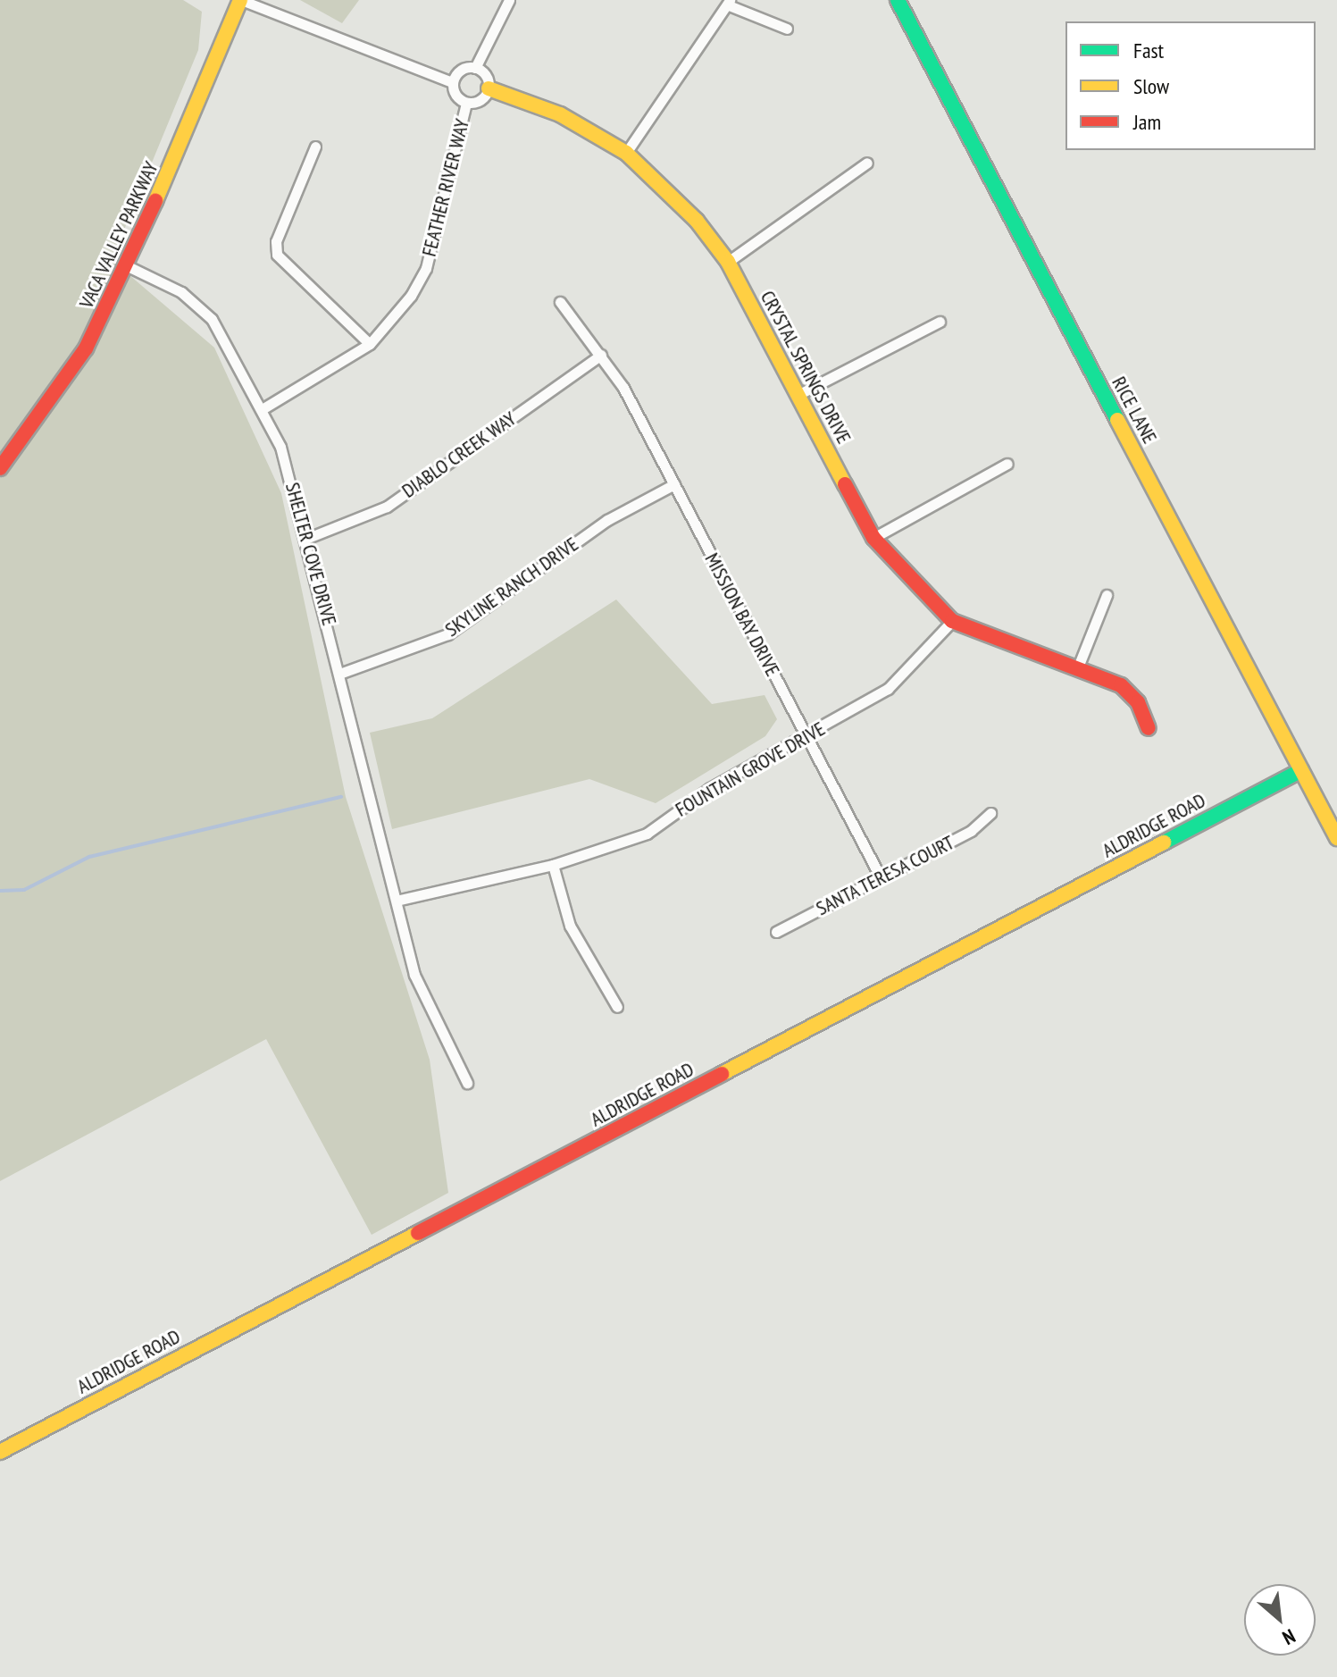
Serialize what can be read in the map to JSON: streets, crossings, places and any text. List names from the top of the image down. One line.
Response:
{"streets":{"street":["FEATHER RIVER WAY","VACA VALLEY PARKWAY","CRYSTAL SPRINGS DRIVE","RICE LANE","DIABLO CREEK WAY","SHELTER COVE DRIVE","SKYLINE RANCH DRIVE","MISSION BAY DRIVE","FOUNTAIN GROVE DRIVE","ALDRIDGE ROAD","SANTA TERESA COURT"]},"crossings":[["FEATHER RIVER WAY","CRYSTAL SPRINGS DRIVE"],["FEATHER RIVER WAY","SHELTER COVE DRIVE"],["VACA VALLEY PARKWAY","SHELTER COVE DRIVE"],["CRYSTAL SPRINGS DRIVE","FOUNTAIN GROVE DRIVE"],["RICE LANE","ALDRIDGE ROAD"],["DIABLO CREEK WAY","SHELTER COVE DRIVE"],["DIABLO CREEK WAY","MISSION BAY DRIVE"],["SHELTER COVE DRIVE","SKYLINE RANCH DRIVE"],["SHELTER COVE DRIVE","FOUNTAIN GROVE DRIVE"],["SKYLINE RANCH DRIVE","MISSION BAY DRIVE"],["MISSION BAY DRIVE","FOUNTAIN GROVE DRIVE"],["MISSION BAY DRIVE","SANTA TERESA COURT"]],"legend":["Fast","Slow","Jam"],"north":"bottom right"}
